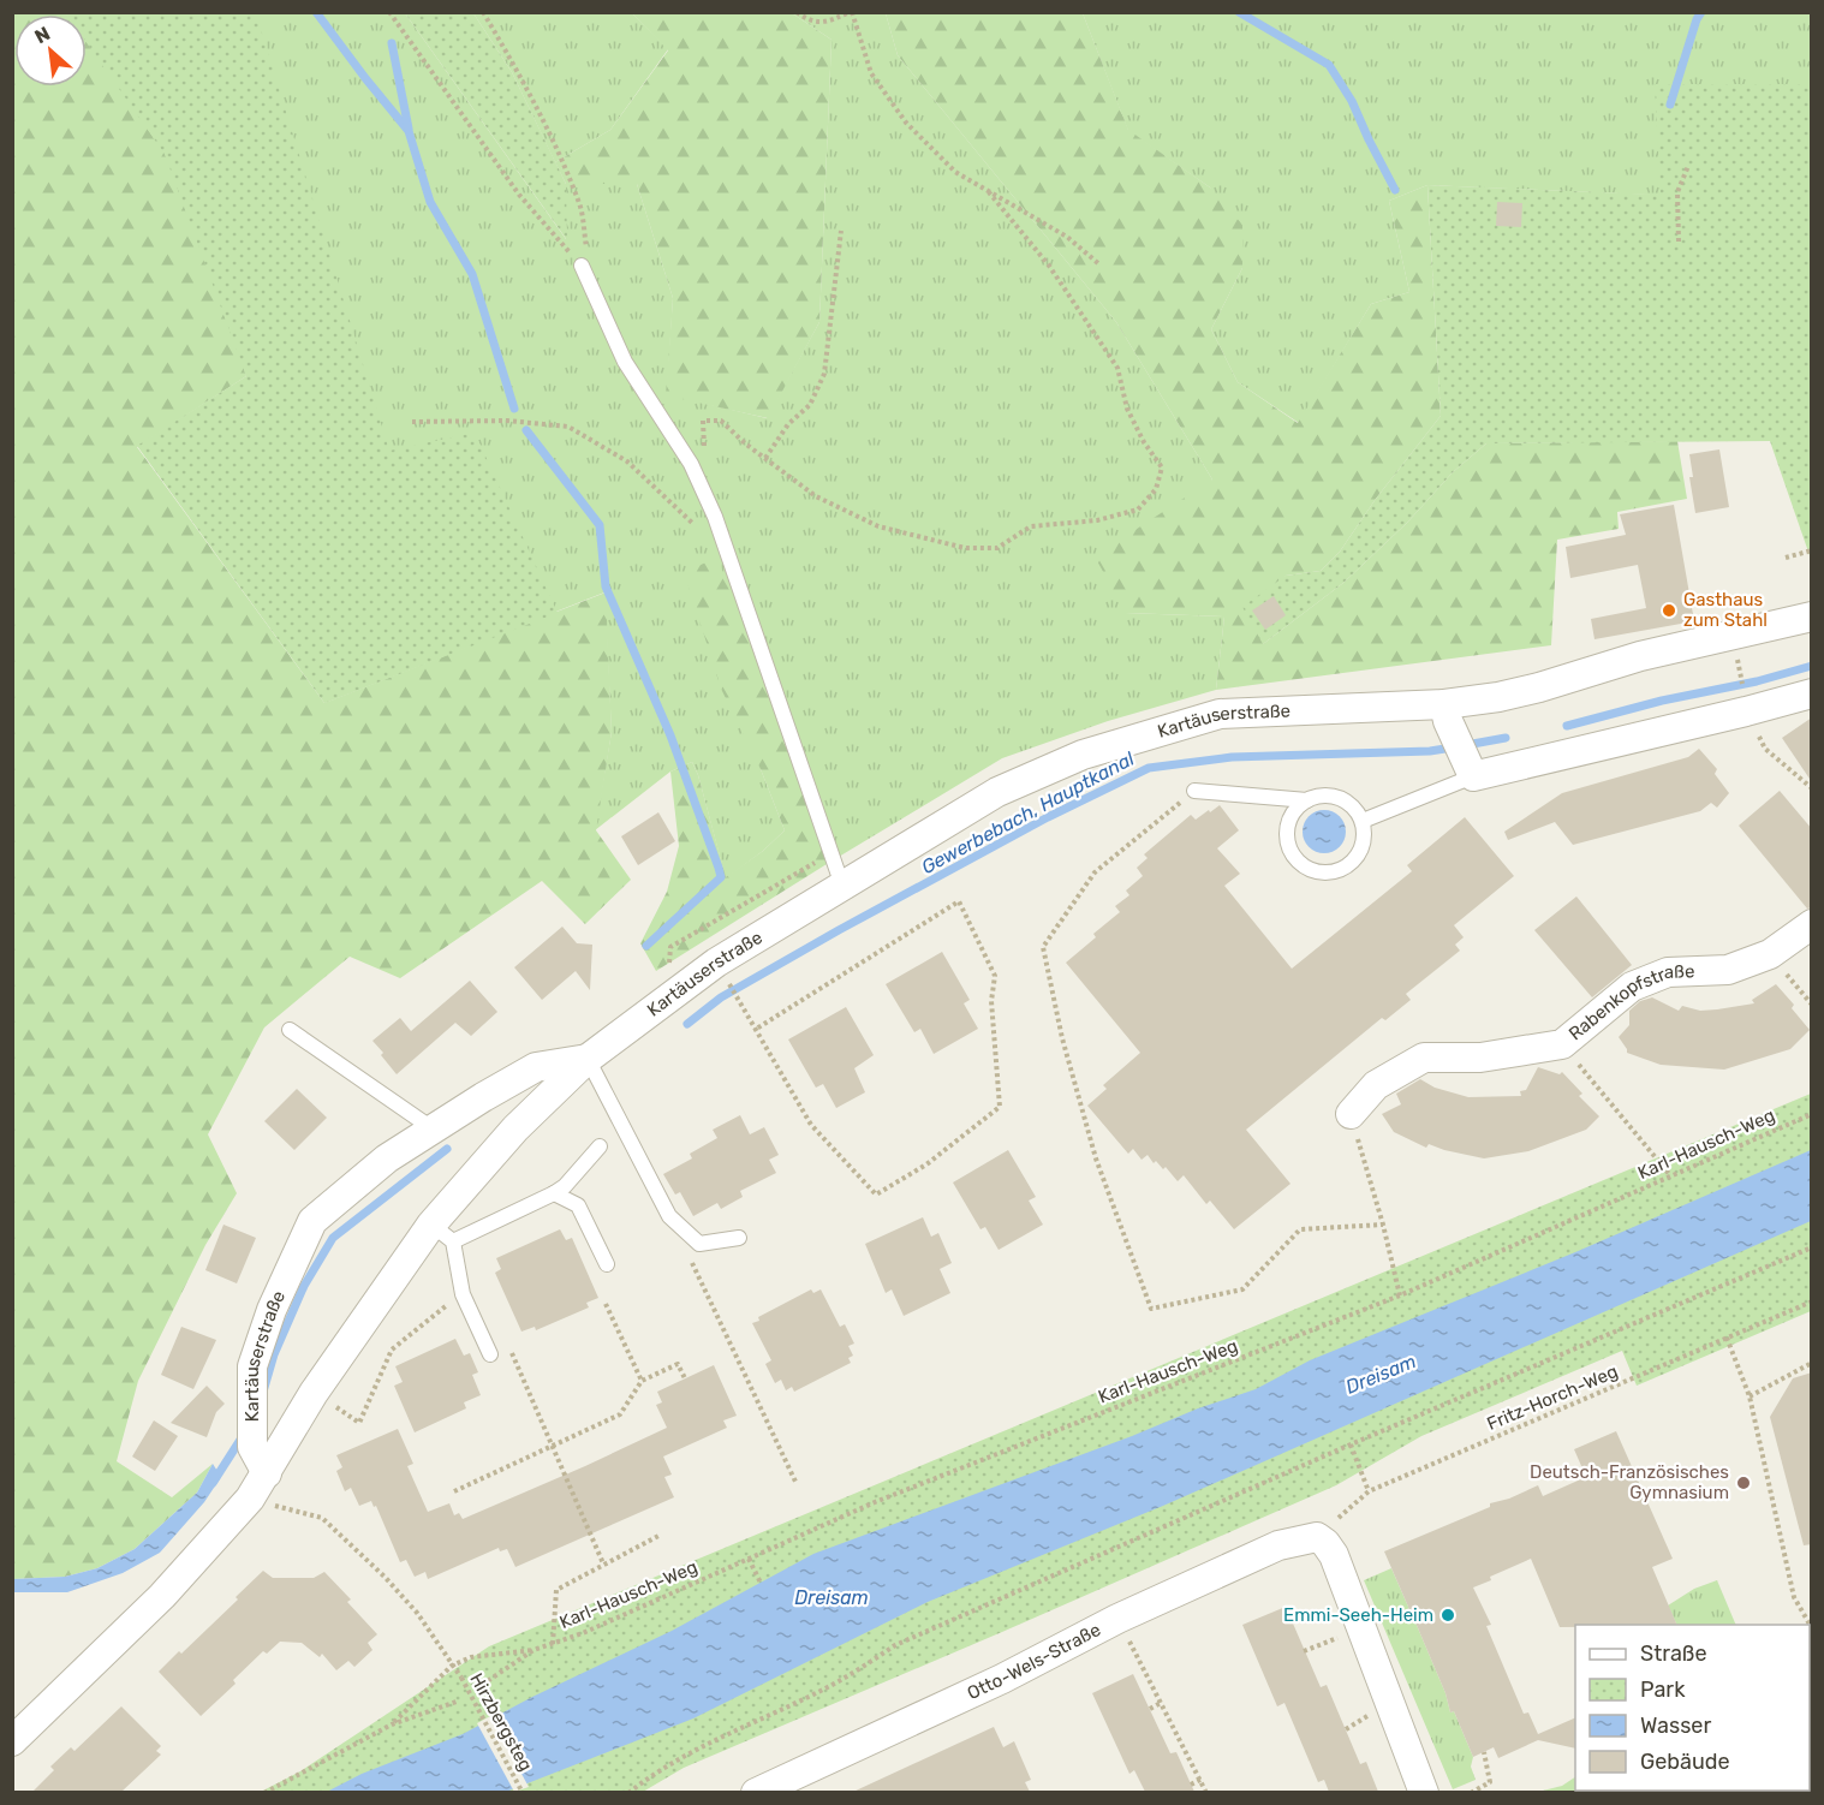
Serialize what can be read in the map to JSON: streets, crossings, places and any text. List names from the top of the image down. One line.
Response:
{"streets":{"street":["Kartäuserstraße","Rabenkopfstraße","Otto-Wels-Straße"],"path":["Karl-Hausch-Weg","Fritz-Horch-Weg","Hirzbergsteg"]},"crossings":[["Kartäuserstraße","Hirzbergsteg"],["Karl-Hausch-Weg","Hirzbergsteg"],["Fritz-Horch-Weg","Otto-Wels-Straße"]],"water":["Gewerbebach, Hauptkanal","Dreisam"],"places":["Gasthaus zum Stahl","Deutsch-Französisches Gymnasium","Emmi-Seeh-Heim"],"legend":["Straße","Park","Wasser","Gebäude"],"north":"top left"}
